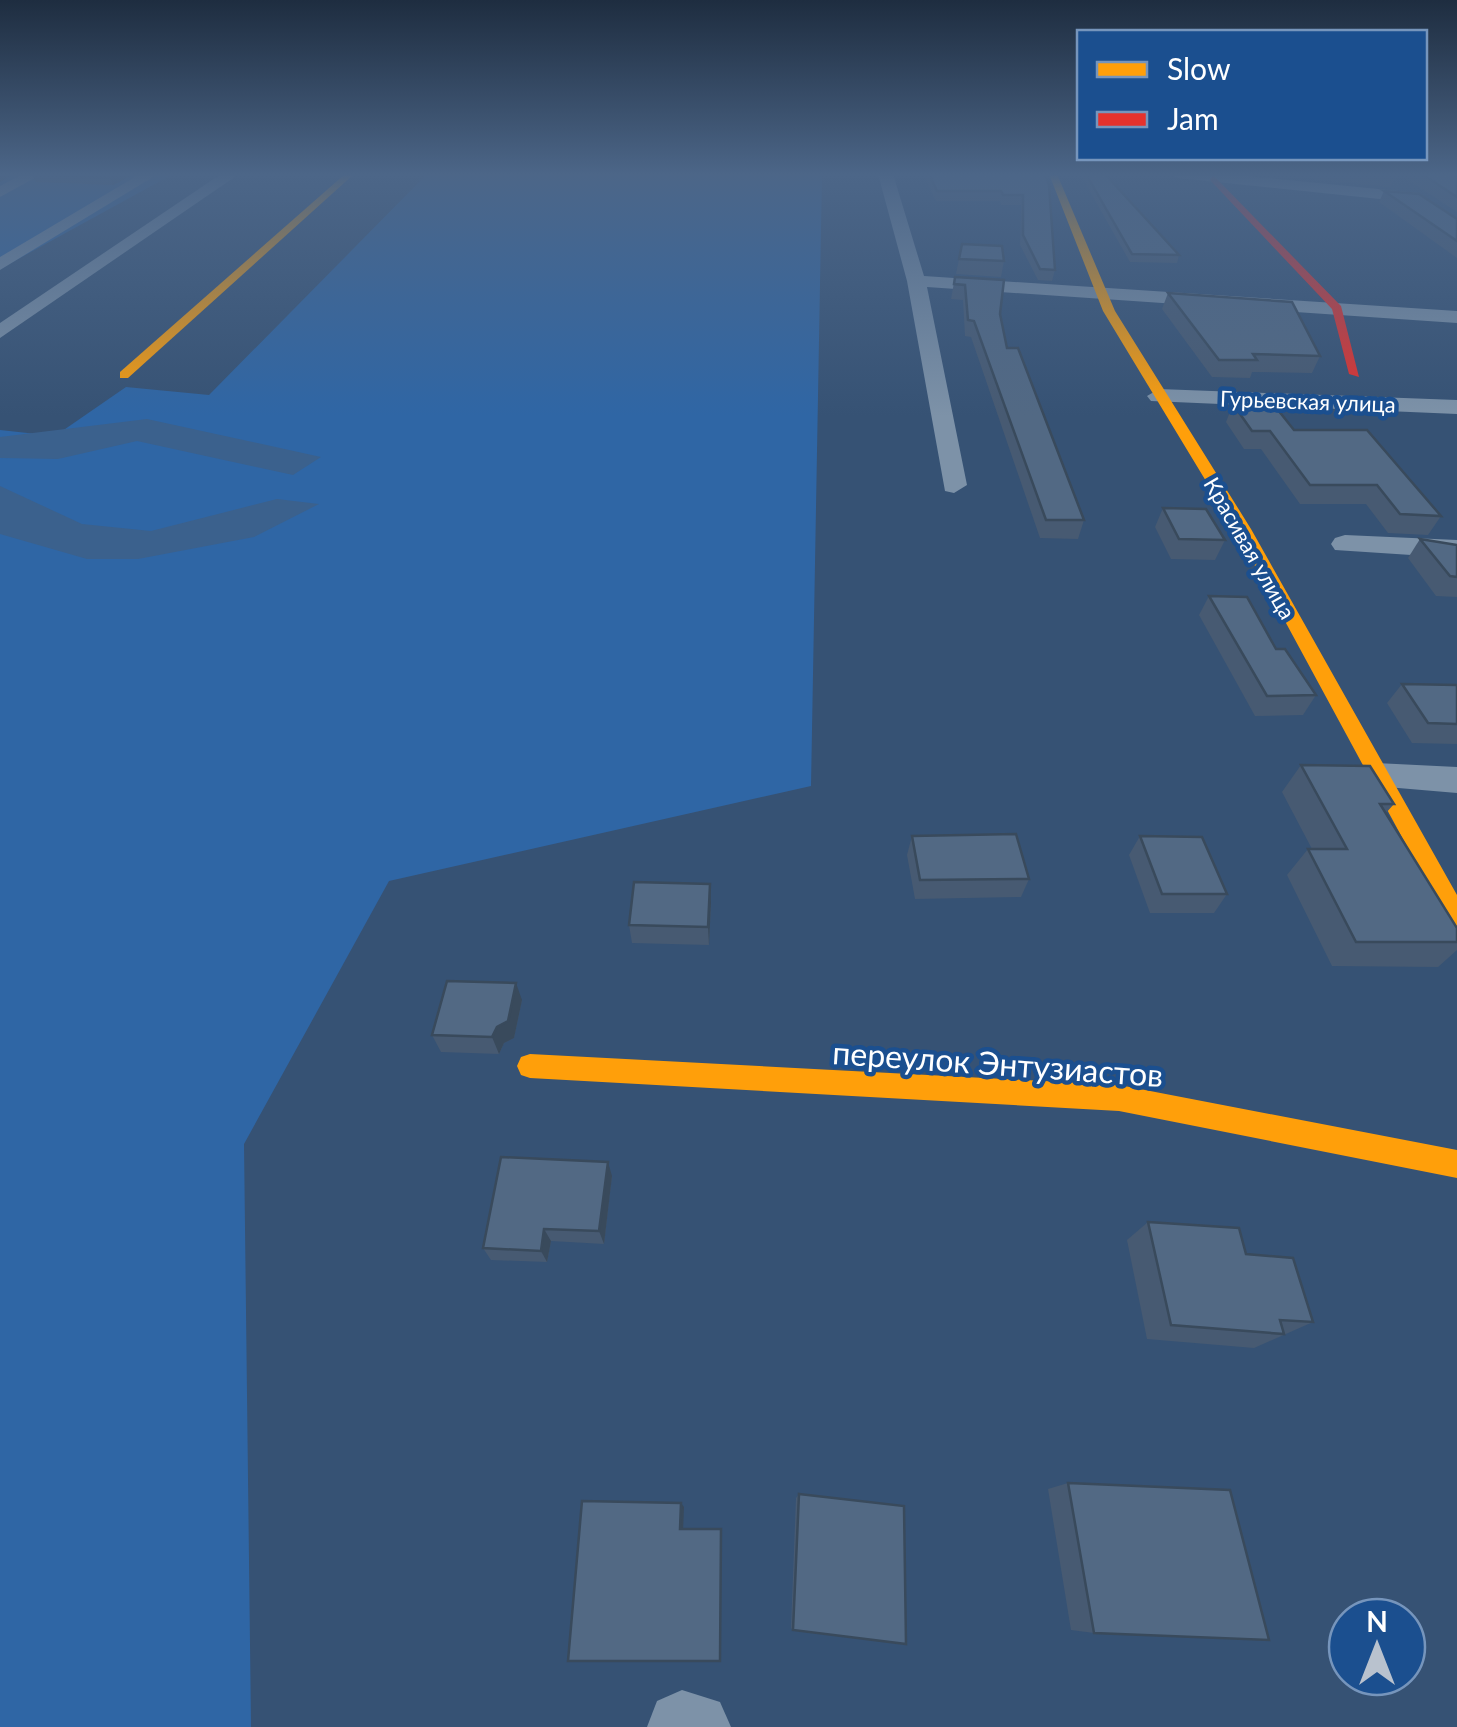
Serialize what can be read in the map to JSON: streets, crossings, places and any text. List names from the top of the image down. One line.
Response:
{"streets":{"street":["Гурьевская улица","Красивая улица","переулок Энтузиастов"]},"crossings":[["Гурьевская улица","Красивая улица"]],"legend":["Slow","Jam"],"north":"top"}
